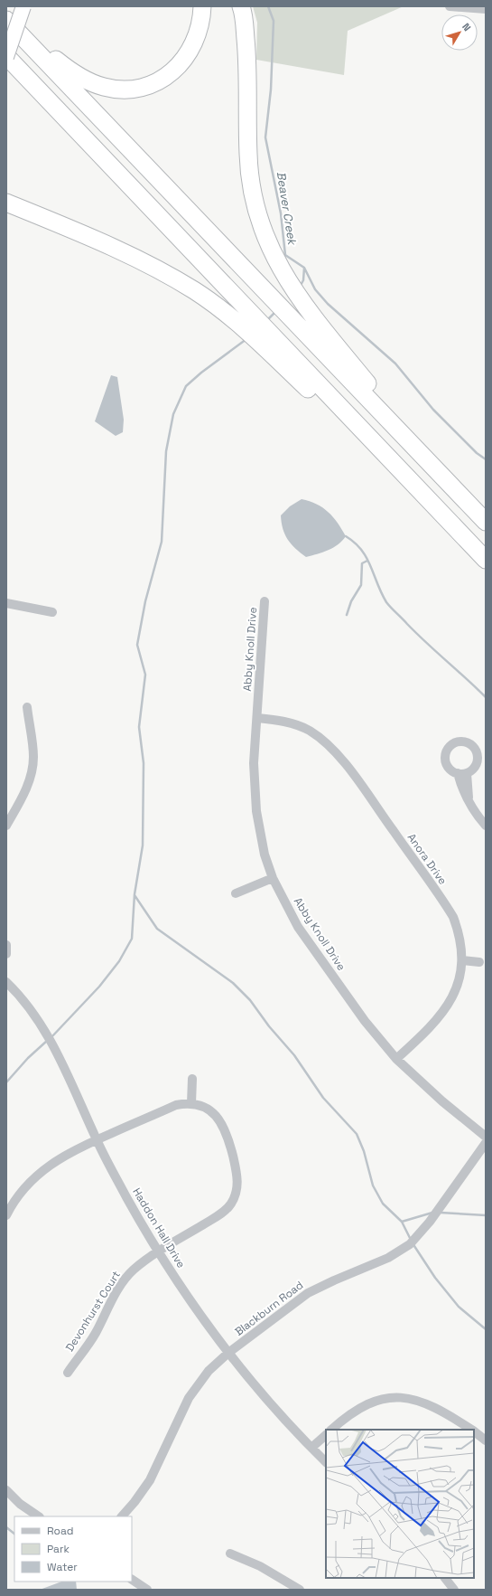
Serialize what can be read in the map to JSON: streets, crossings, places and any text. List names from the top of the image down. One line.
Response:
{"streets":{"street":["Abby Knoll Drive","Anora Drive","Haddon Hall Drive","Blackburn Road","Devonhurst Court"]},"crossings":[["Abby Knoll Drive","Anora Drive"],["Haddon Hall Drive","Blackburn Road"],["Haddon Hall Drive","Devonhurst Court"]],"water":["Beaver Creek"],"legend":["Road","Park","Water"],"north":"top right"}
